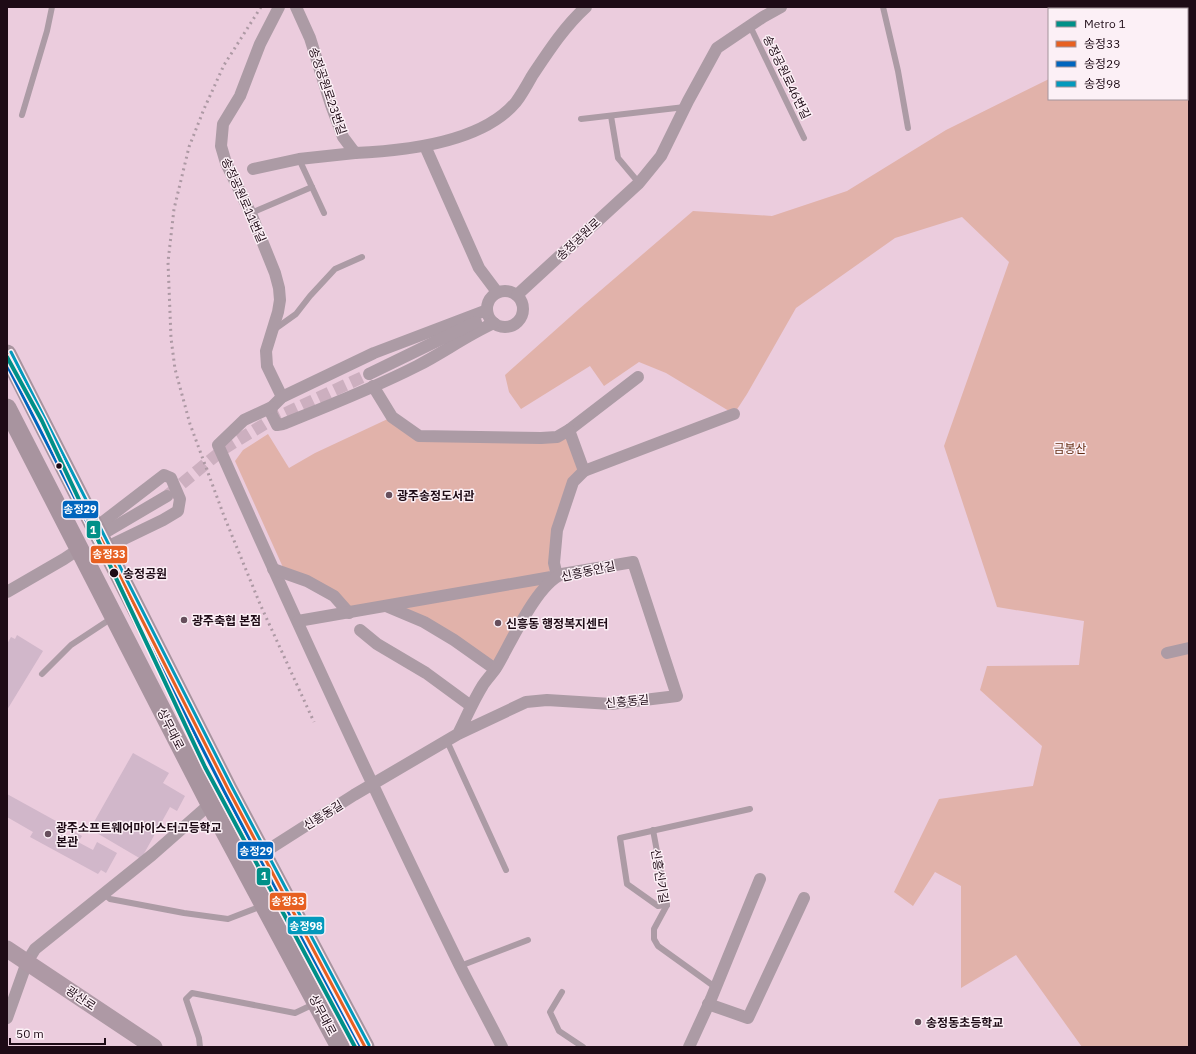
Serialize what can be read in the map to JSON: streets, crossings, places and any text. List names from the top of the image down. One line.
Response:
{"streets":{"main road":["상무대로","광산로"],"street":["송정공원로23번길","송정공원로11번길","송정공원로","신흥동안길","신흥동길"],"lane":["송정공원로46번길","신흥신기길"]},"crossings":[["송정공원로46번길","송정공원로"],["신흥동안길","신흥동길"],["신흥동길","상무대로"]],"parks":["금봉산"],"places":["광주송정도서관","송정공원","광주축협 본점","신흥동 행정복지센터","광주소프트웨어마이스터고등학교 본관","송정동초등학교"],"lines":["transit line 송정98","transit line 송정33","metro line 1","transit line 송정29"],"legend":["Metro 1","송정33","송정29","송정98"],"scale_bar":"50 m"}
